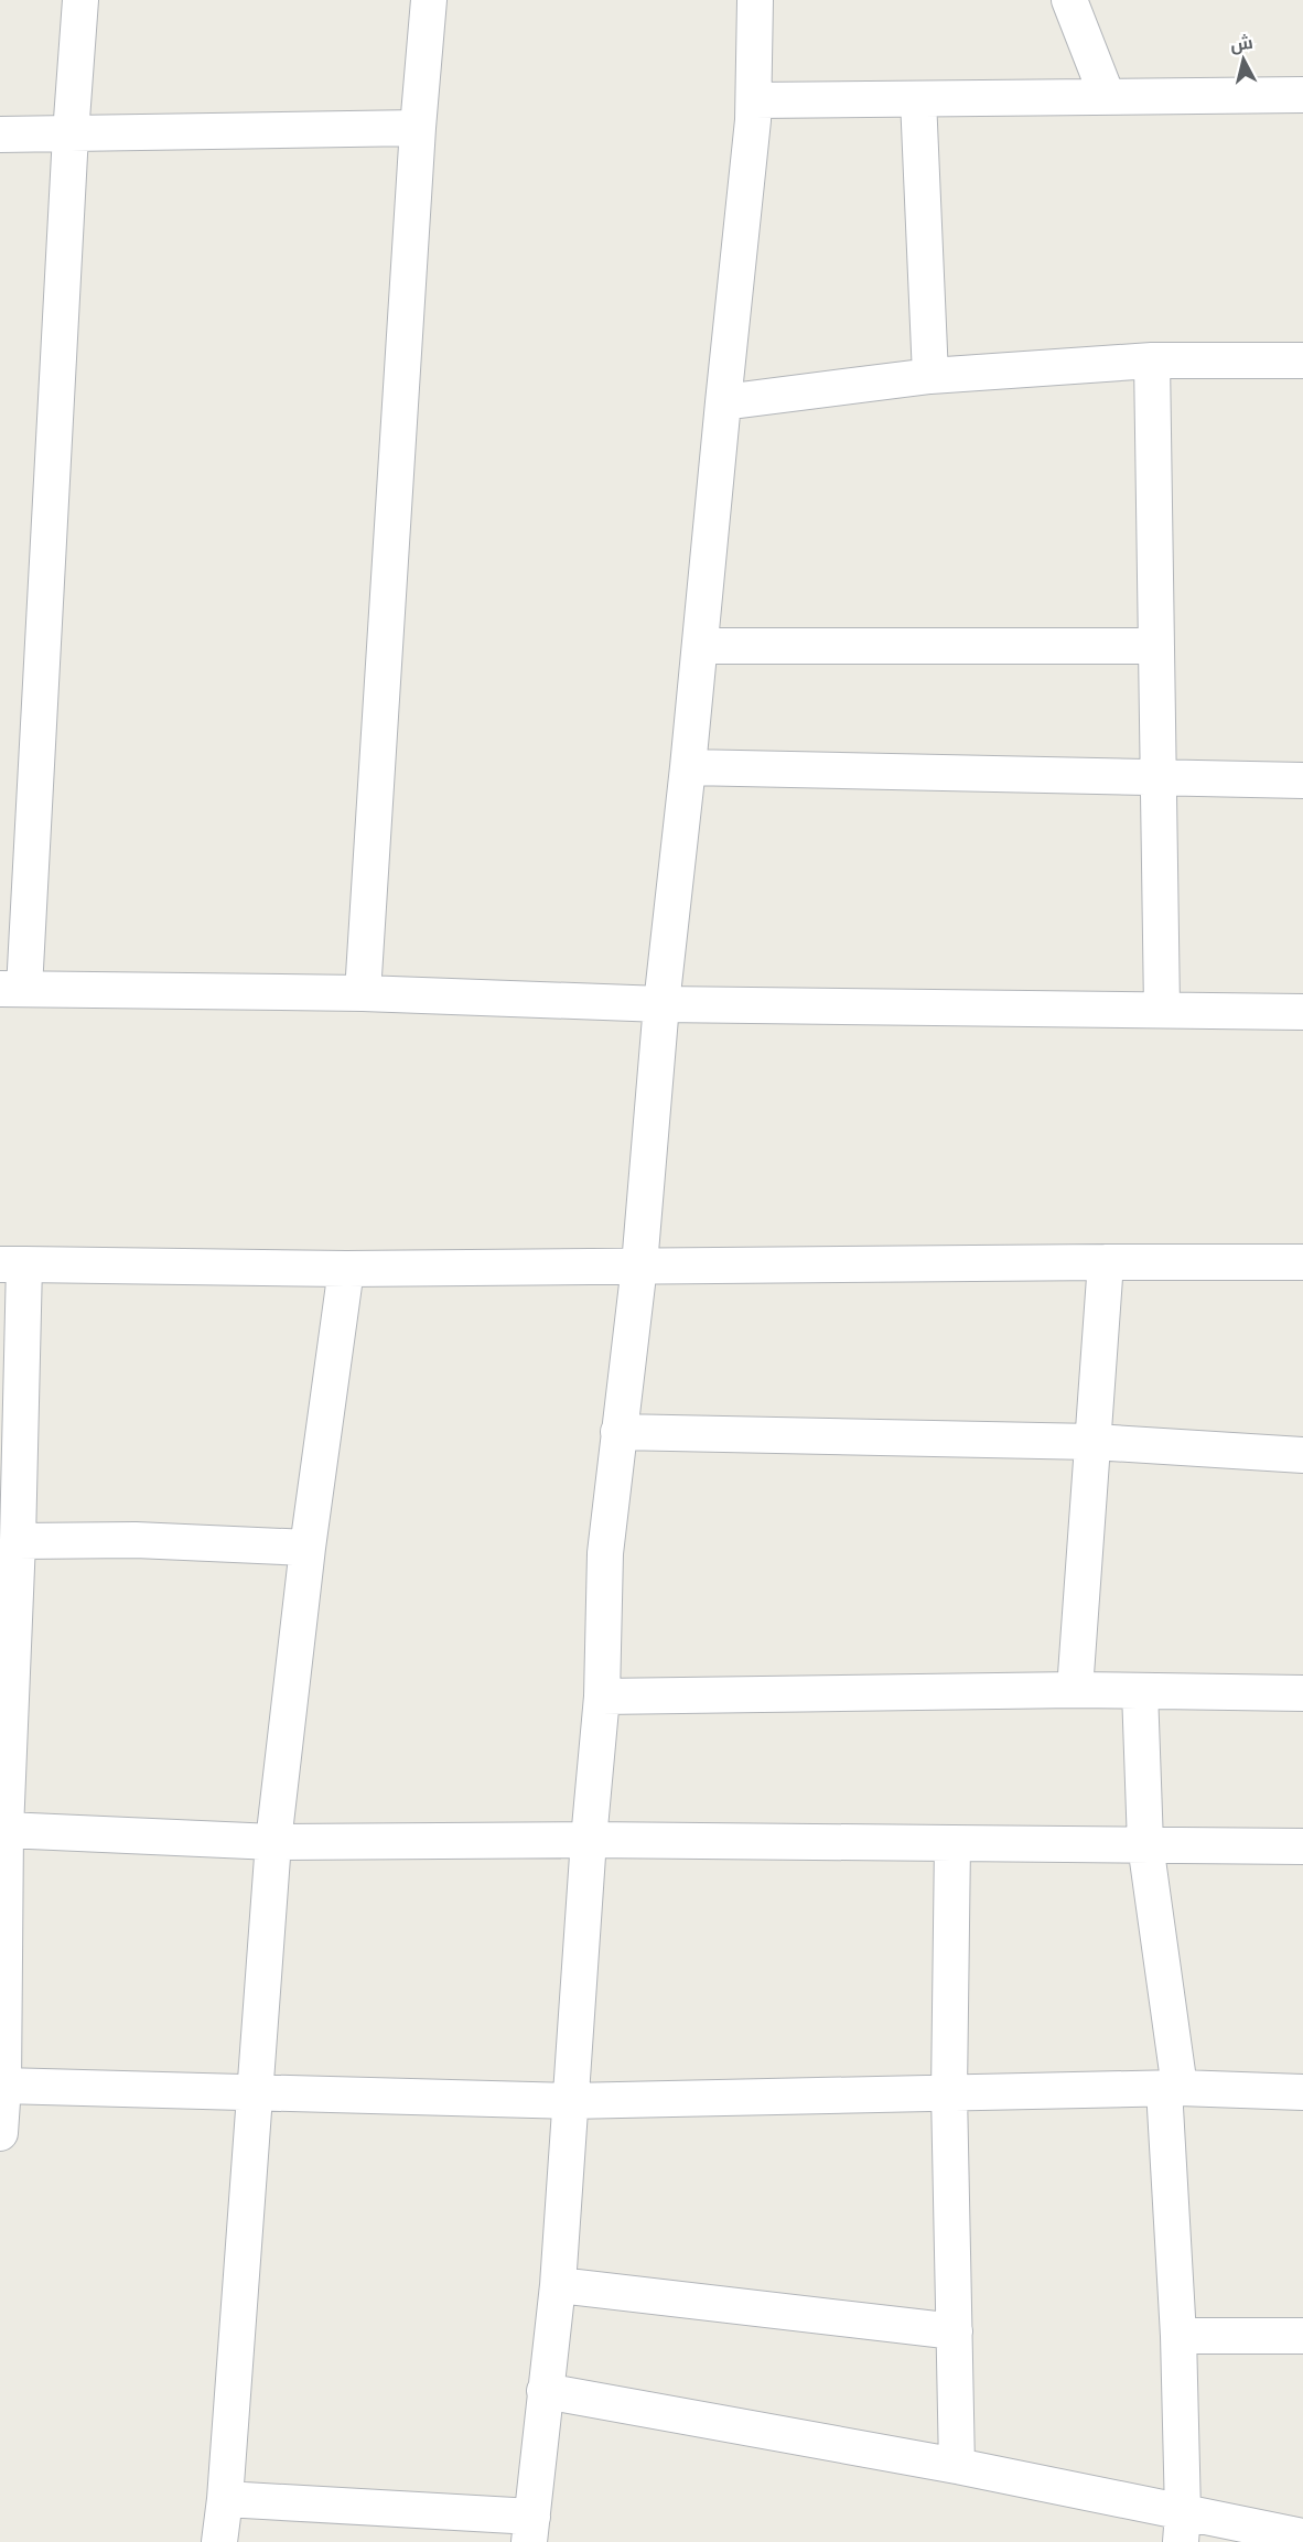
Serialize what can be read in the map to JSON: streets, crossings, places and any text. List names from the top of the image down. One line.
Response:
{"north":"top"}
